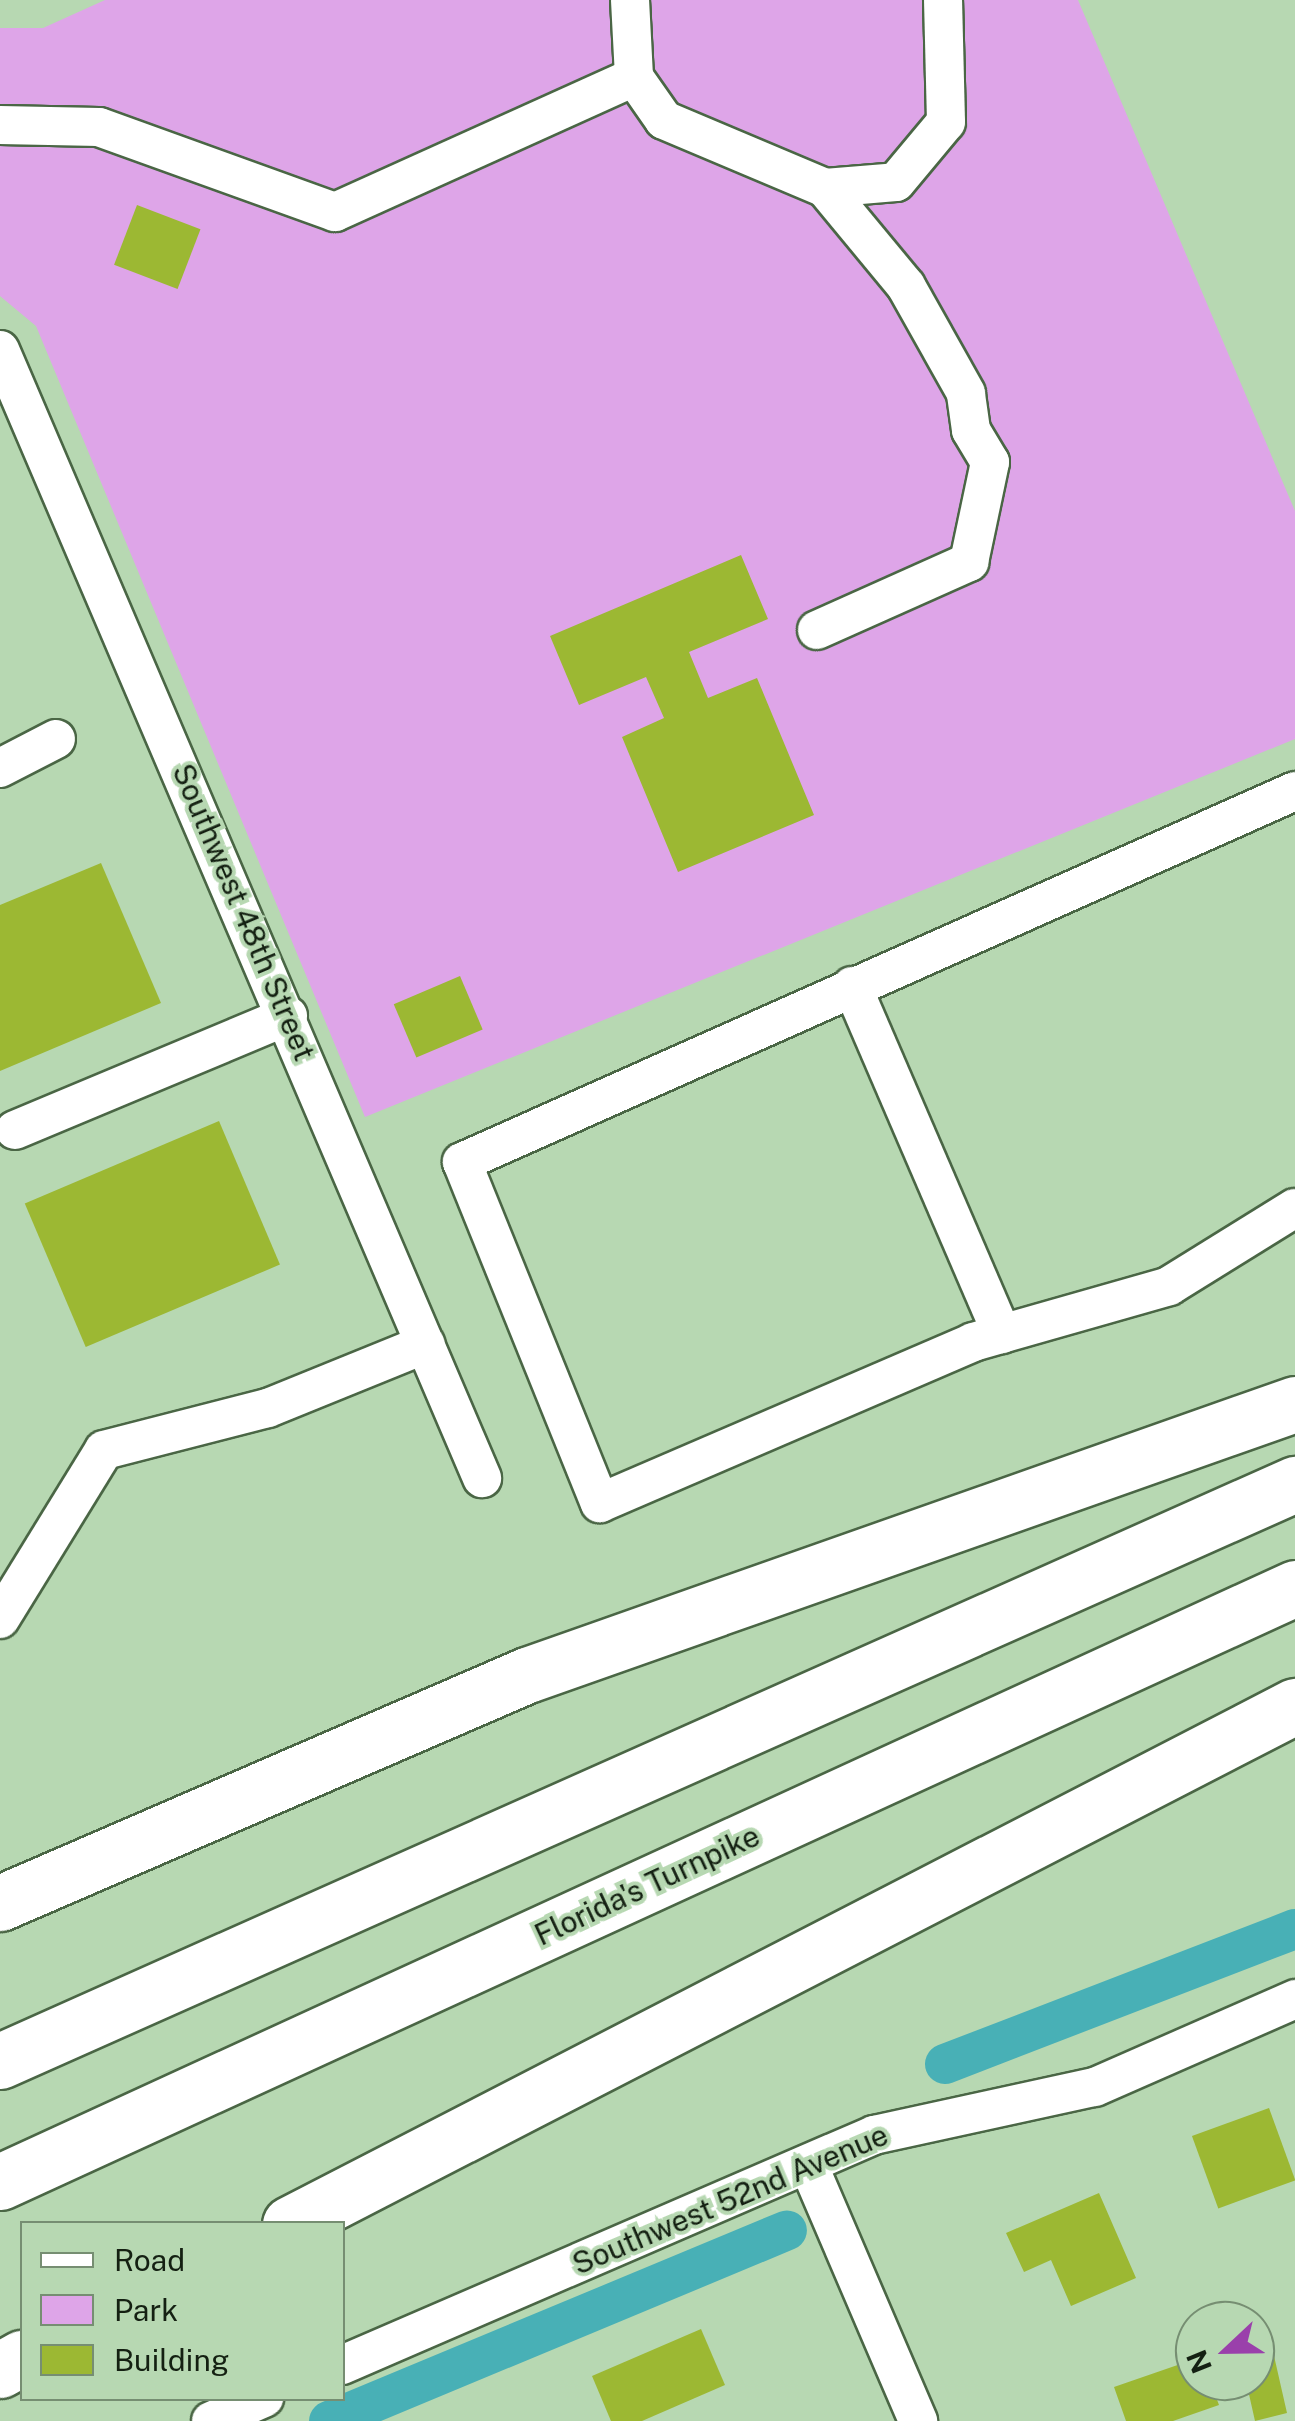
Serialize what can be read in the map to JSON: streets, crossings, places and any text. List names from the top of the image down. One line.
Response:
{"streets":{"highway":["Florida's Turnpike"],"street":["Southwest 48th Street","Southwest 52nd Avenue"]},"legend":["Road","Park","Building"],"north":"left"}
